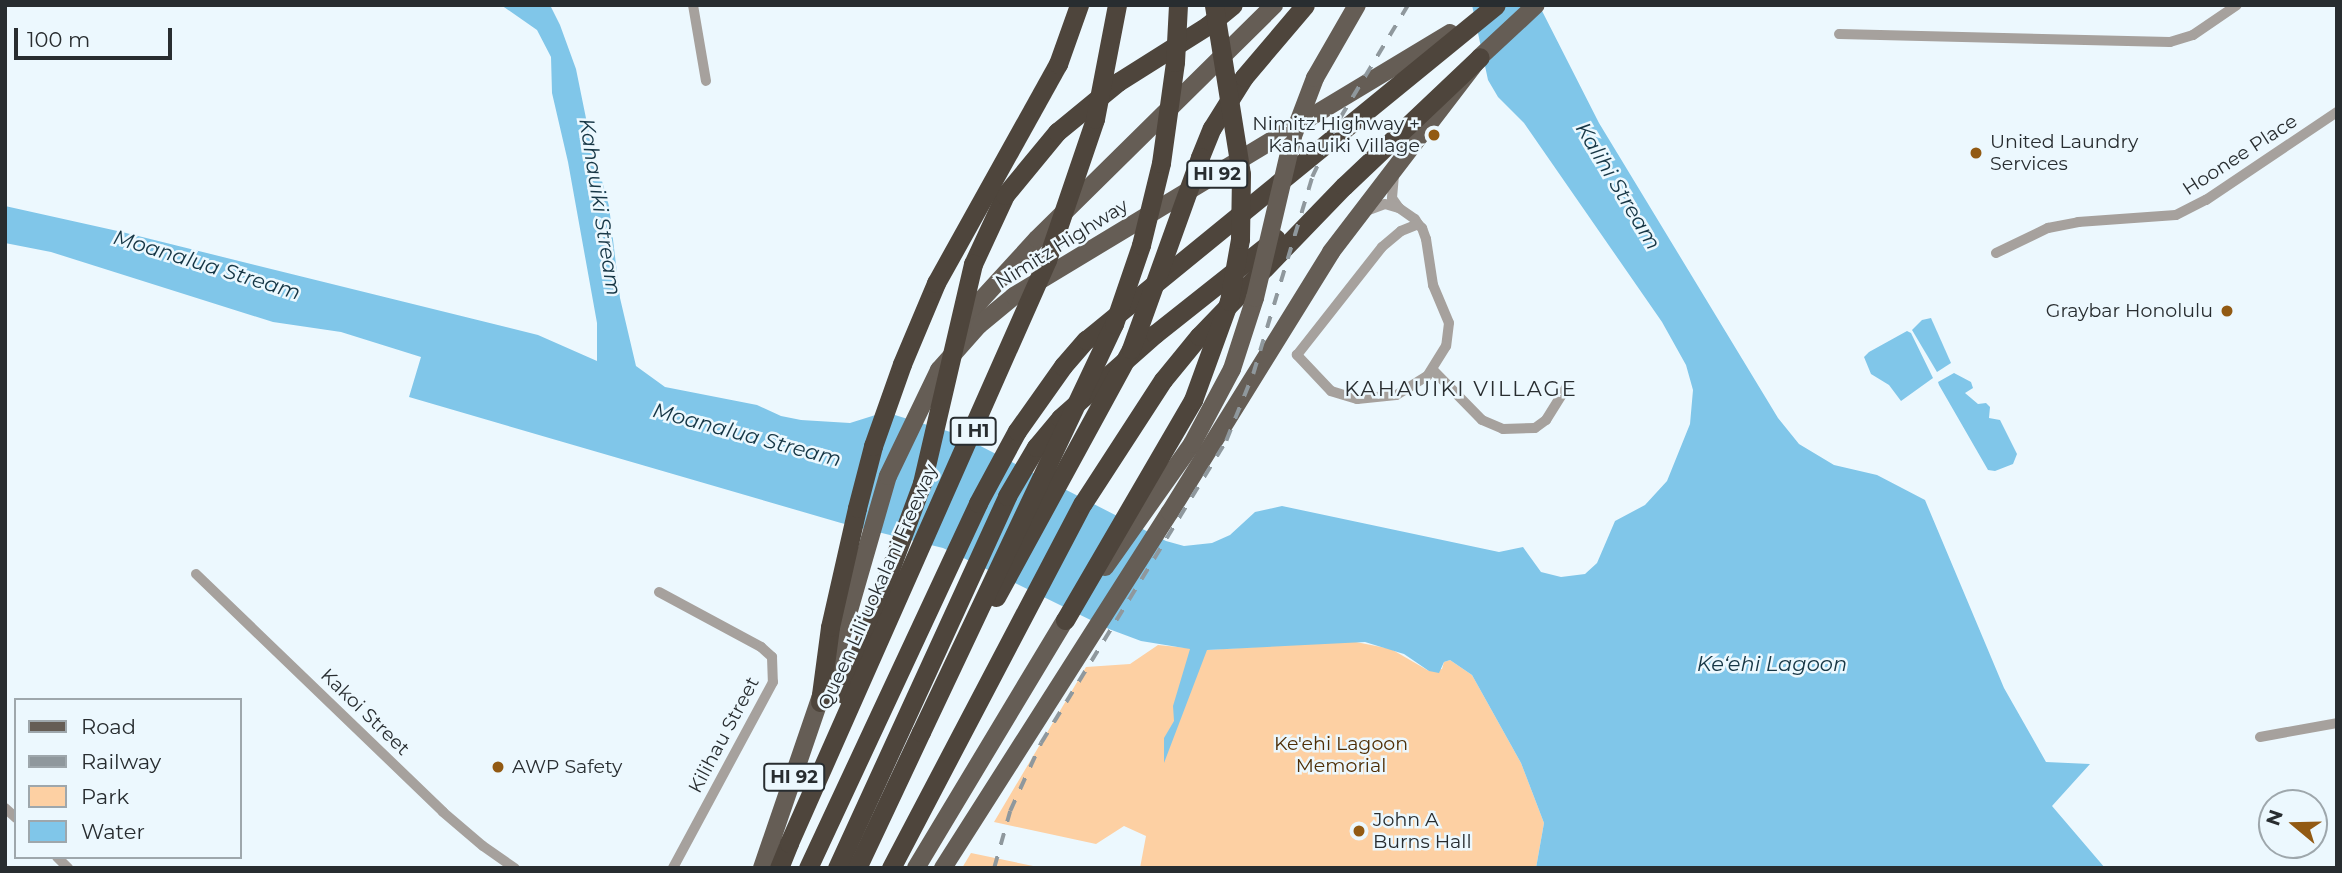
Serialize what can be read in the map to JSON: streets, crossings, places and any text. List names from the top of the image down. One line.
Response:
{"streets":{"highway":["I H1","Queen Liliʻuokalani Freeway"],"main road":["HI 92","Nimitz Highway"],"street":["Hoonee Place","Kakoi Street","Kilihau Street"]},"districts":["KAHAUIKI VILLAGE"],"water":["Kalihi Stream","Kahauiki Stream","Moanalua Stream","Keʻehi Lagoon"],"parks":["Ke'ehi Lagoon Memorial"],"places":["Nimitz Highway + Kahauiki Village","United Laundry Services","Graybar Honolulu","AWP Safety","John A Burns Hall"],"legend":["Road","Railway","Park","Water"],"scale_bar":"100 m","north":"left"}
